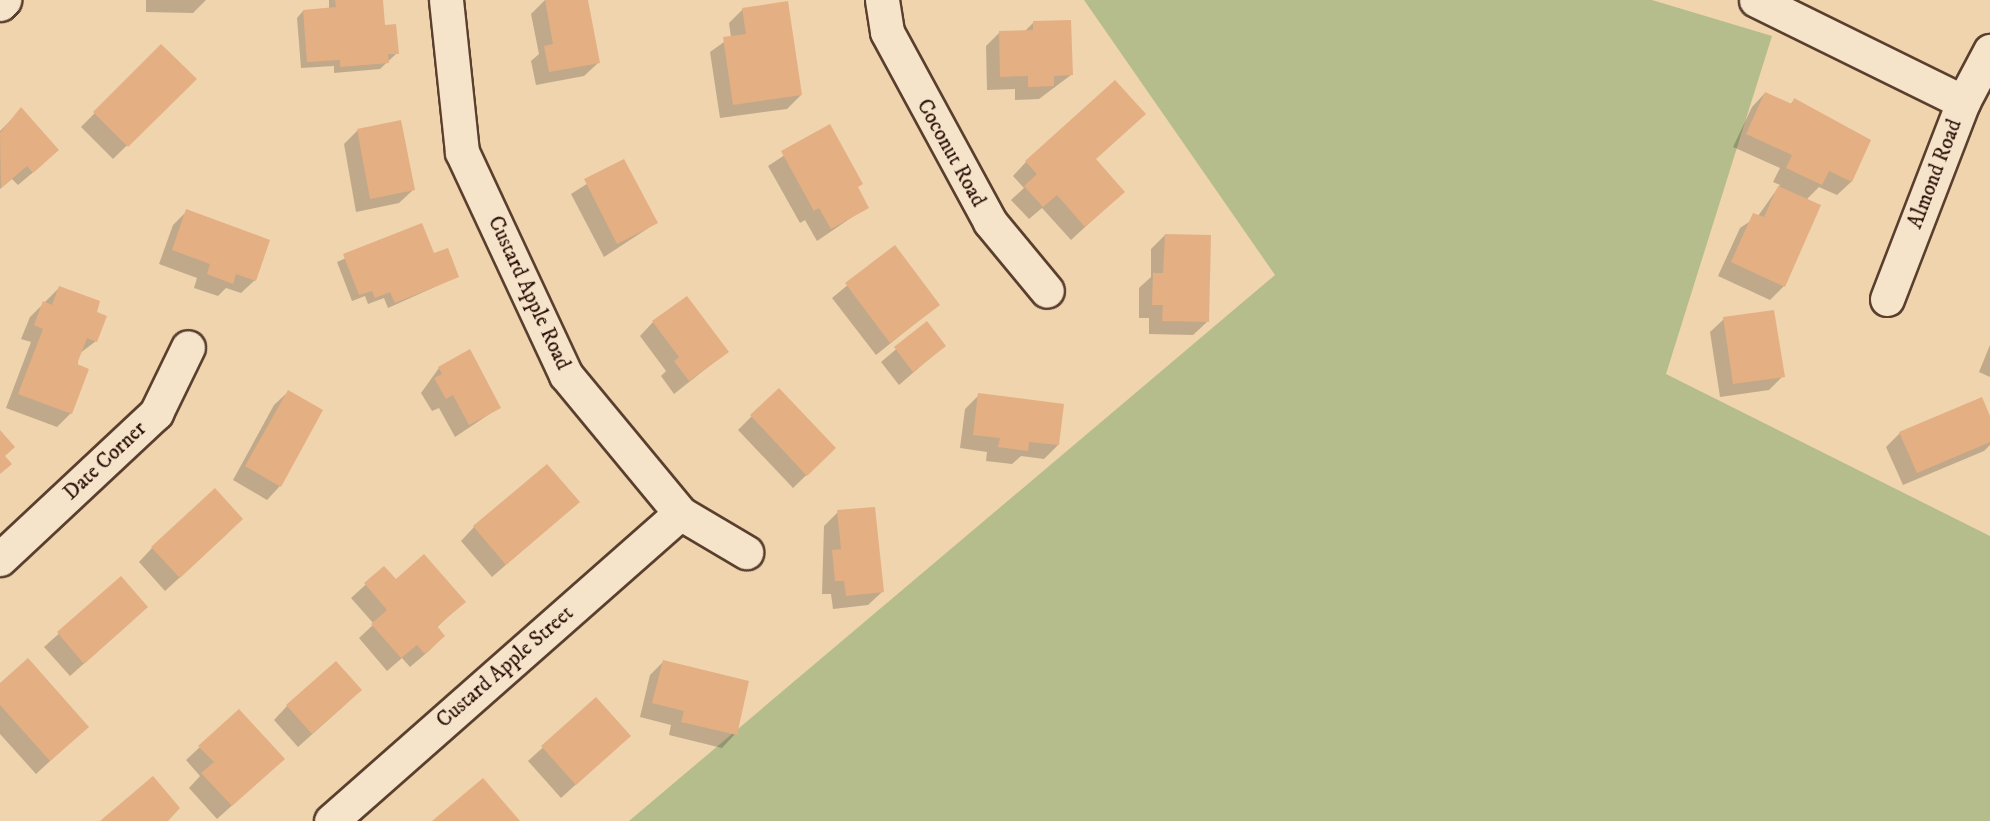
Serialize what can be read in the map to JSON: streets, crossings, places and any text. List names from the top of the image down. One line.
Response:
{"streets":{"street":["Coconut Road","Almond Road","Custard Apple Road","Date Corner","Custard Apple Street"]},"crossings":[["Custard Apple Road","Custard Apple Street"]]}
